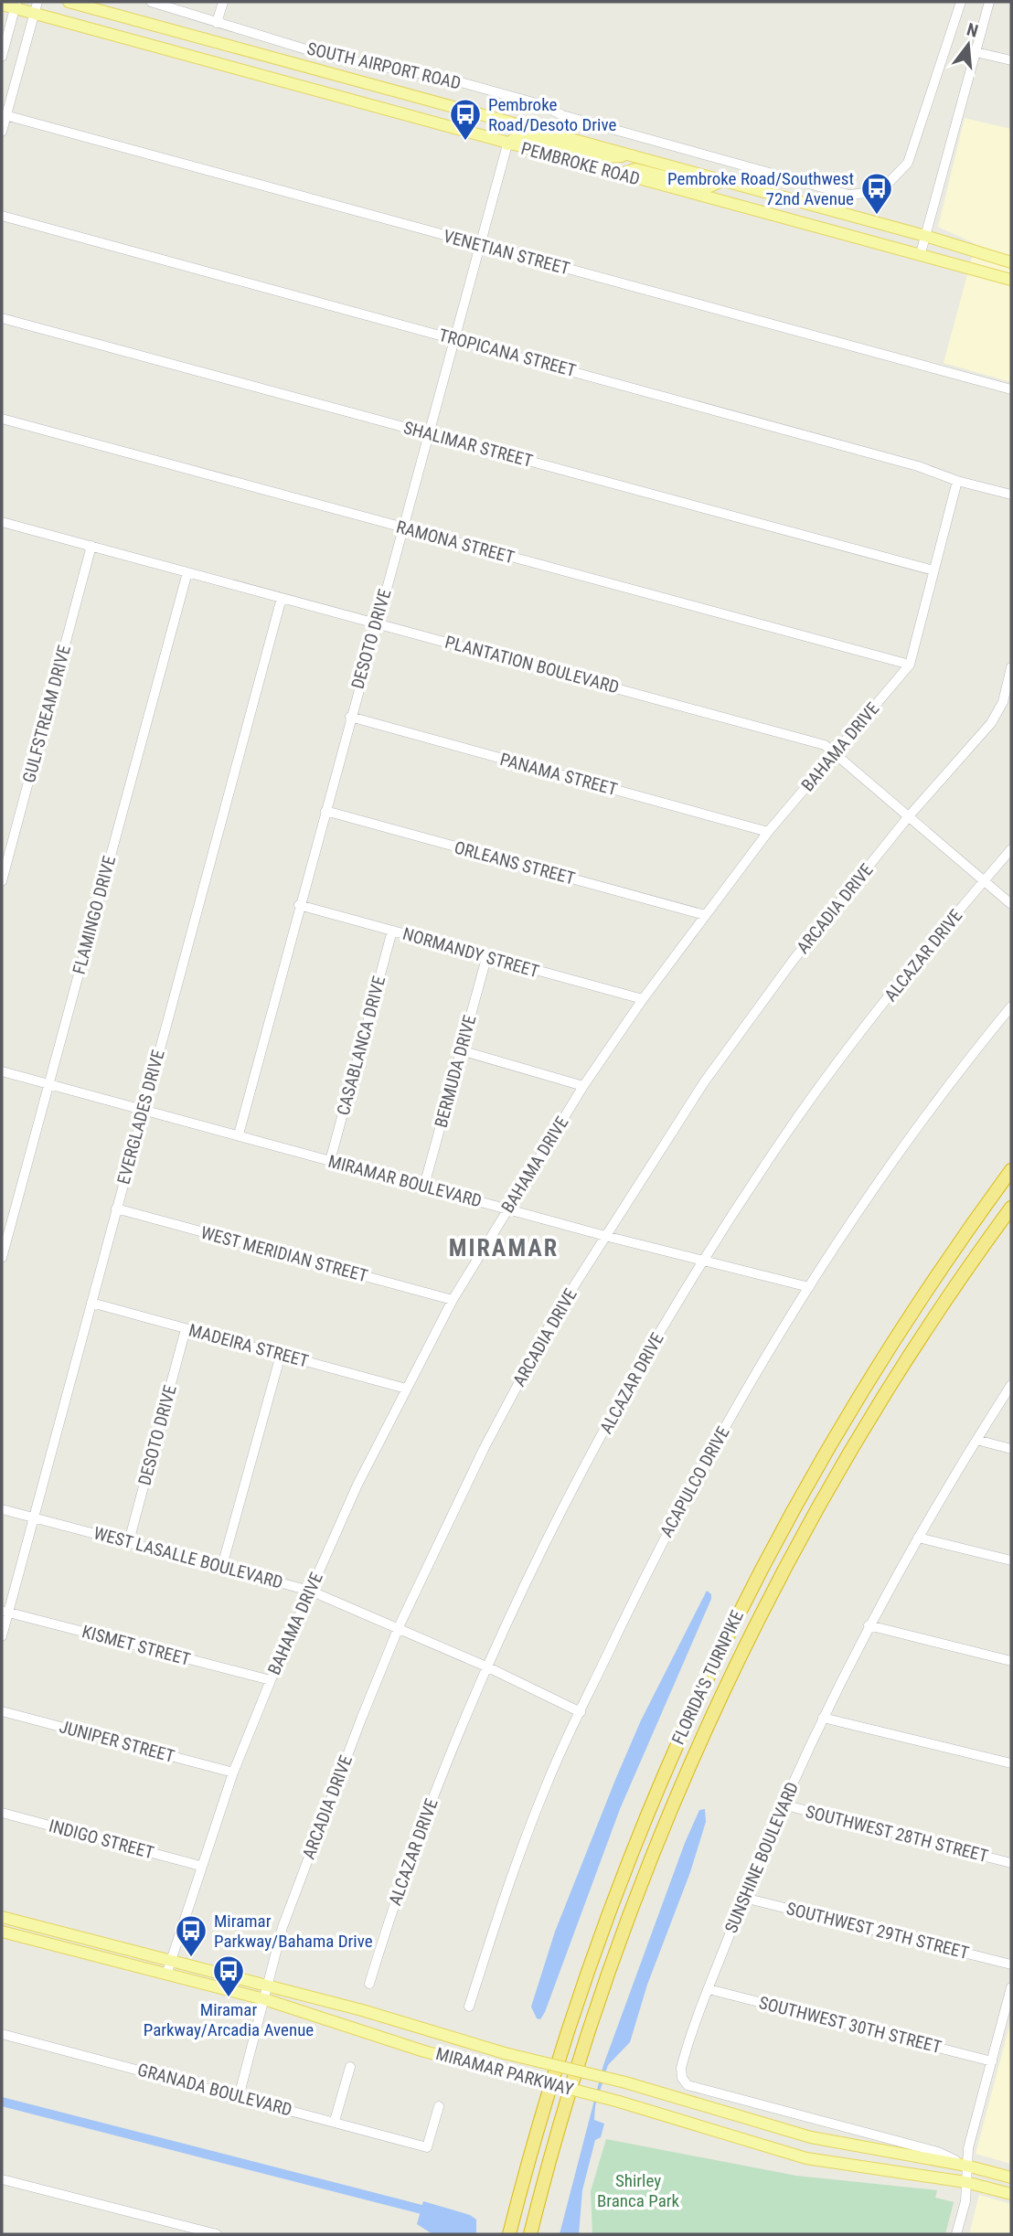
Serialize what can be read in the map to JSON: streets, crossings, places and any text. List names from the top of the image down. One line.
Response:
{"streets":{"highway":["FLORIDA'S TURNPIKE"],"main road":["PEMBROKE ROAD","MIRAMAR PARKWAY"],"street":["SOUTH AIRPORT ROAD","VENETIAN STREET","TROPICANA STREET","SHALIMAR STREET","RAMONA STREET","DESOTO DRIVE","PLANTATION BOULEVARD","GULFSTREAM DRIVE","BAHAMA DRIVE","PANAMA STREET","ORLEANS STREET","ARCADIA DRIVE","FLAMINGO DRIVE","NORMANDY STREET","ALCAZAR DRIVE","CASABLANCA DRIVE","BERMUDA DRIVE","EVERGLADES DRIVE","MIRAMAR BOULEVARD","WEST MERIDIAN STREET","MADEIRA STREET","ACAPULCO DRIVE","WEST LASALLE BOULEVARD","KISMET STREET","JUNIPER STREET","SOUTHWEST 28TH STREET","INDIGO STREET","SUNSHINE BOULEVARD","SOUTHWEST 29TH STREET","SOUTHWEST 30TH STREET","GRANADA BOULEVARD"]},"crossings":[["PEMBROKE ROAD","DESOTO DRIVE"],["VENETIAN STREET","DESOTO DRIVE"],["TROPICANA STREET","DESOTO DRIVE"],["TROPICANA STREET","BAHAMA DRIVE"],["SHALIMAR STREET","DESOTO DRIVE"],["SHALIMAR STREET","BAHAMA DRIVE"],["RAMONA STREET","DESOTO DRIVE"],["RAMONA STREET","BAHAMA DRIVE"],["DESOTO DRIVE","PLANTATION BOULEVARD"],["DESOTO DRIVE","PANAMA STREET"],["DESOTO DRIVE","ORLEANS STREET"],["DESOTO DRIVE","NORMANDY STREET"],["DESOTO DRIVE","MIRAMAR BOULEVARD"],["DESOTO DRIVE","MADEIRA STREET"],["DESOTO DRIVE","WEST LASALLE BOULEVARD"],["PLANTATION BOULEVARD","GULFSTREAM DRIVE"],["PLANTATION BOULEVARD","BAHAMA DRIVE"],["PLANTATION BOULEVARD","ARCADIA DRIVE"],["PLANTATION BOULEVARD","FLAMINGO DRIVE"],["PLANTATION BOULEVARD","ALCAZAR DRIVE"],["PLANTATION BOULEVARD","EVERGLADES DRIVE"],["BAHAMA DRIVE","PANAMA STREET"],["BAHAMA DRIVE","ORLEANS STREET"],["BAHAMA DRIVE","NORMANDY STREET"],["BAHAMA DRIVE","MIRAMAR BOULEVARD"],["BAHAMA DRIVE","WEST MERIDIAN STREET"],["BAHAMA DRIVE","MADEIRA STREET"],["BAHAMA DRIVE","WEST LASALLE BOULEVARD"],["BAHAMA DRIVE","KISMET STREET"],["BAHAMA DRIVE","JUNIPER STREET"],["BAHAMA DRIVE","INDIGO STREET"],["BAHAMA DRIVE","MIRAMAR PARKWAY"],["ARCADIA DRIVE","MIRAMAR BOULEVARD"],["ARCADIA DRIVE","WEST LASALLE BOULEVARD"],["ARCADIA DRIVE","MIRAMAR PARKWAY"],["ARCADIA DRIVE","GRANADA BOULEVARD"],["FLAMINGO DRIVE","MIRAMAR BOULEVARD"],["NORMANDY STREET","CASABLANCA DRIVE"],["NORMANDY STREET","BERMUDA DRIVE"],["ALCAZAR DRIVE","MIRAMAR BOULEVARD"],["ALCAZAR DRIVE","WEST LASALLE BOULEVARD"],["CASABLANCA DRIVE","MIRAMAR BOULEVARD"],["BERMUDA DRIVE","MIRAMAR BOULEVARD"],["EVERGLADES DRIVE","MIRAMAR BOULEVARD"],["EVERGLADES DRIVE","WEST MERIDIAN STREET"],["EVERGLADES DRIVE","MADEIRA STREET"],["EVERGLADES DRIVE","WEST LASALLE BOULEVARD"],["EVERGLADES DRIVE","KISMET STREET"],["MIRAMAR BOULEVARD","ACAPULCO DRIVE"],["ACAPULCO DRIVE","WEST LASALLE BOULEVARD"],["SOUTHWEST 28TH STREET","SUNSHINE BOULEVARD"],["SUNSHINE BOULEVARD","SOUTHWEST 29TH STREET"],["SUNSHINE BOULEVARD","SOUTHWEST 30TH STREET"],["SUNSHINE BOULEVARD","MIRAMAR PARKWAY"]],"districts":["MIRAMAR"],"parks":["Shirley Branca Park"],"places":{"bus stop":["Pembroke Road/Desoto Drive","Pembroke Road/Southwest 72nd Avenue","Miramar Parkway/Bahama Drive","Miramar Parkway/Arcadia Avenue"]},"north":"top"}
